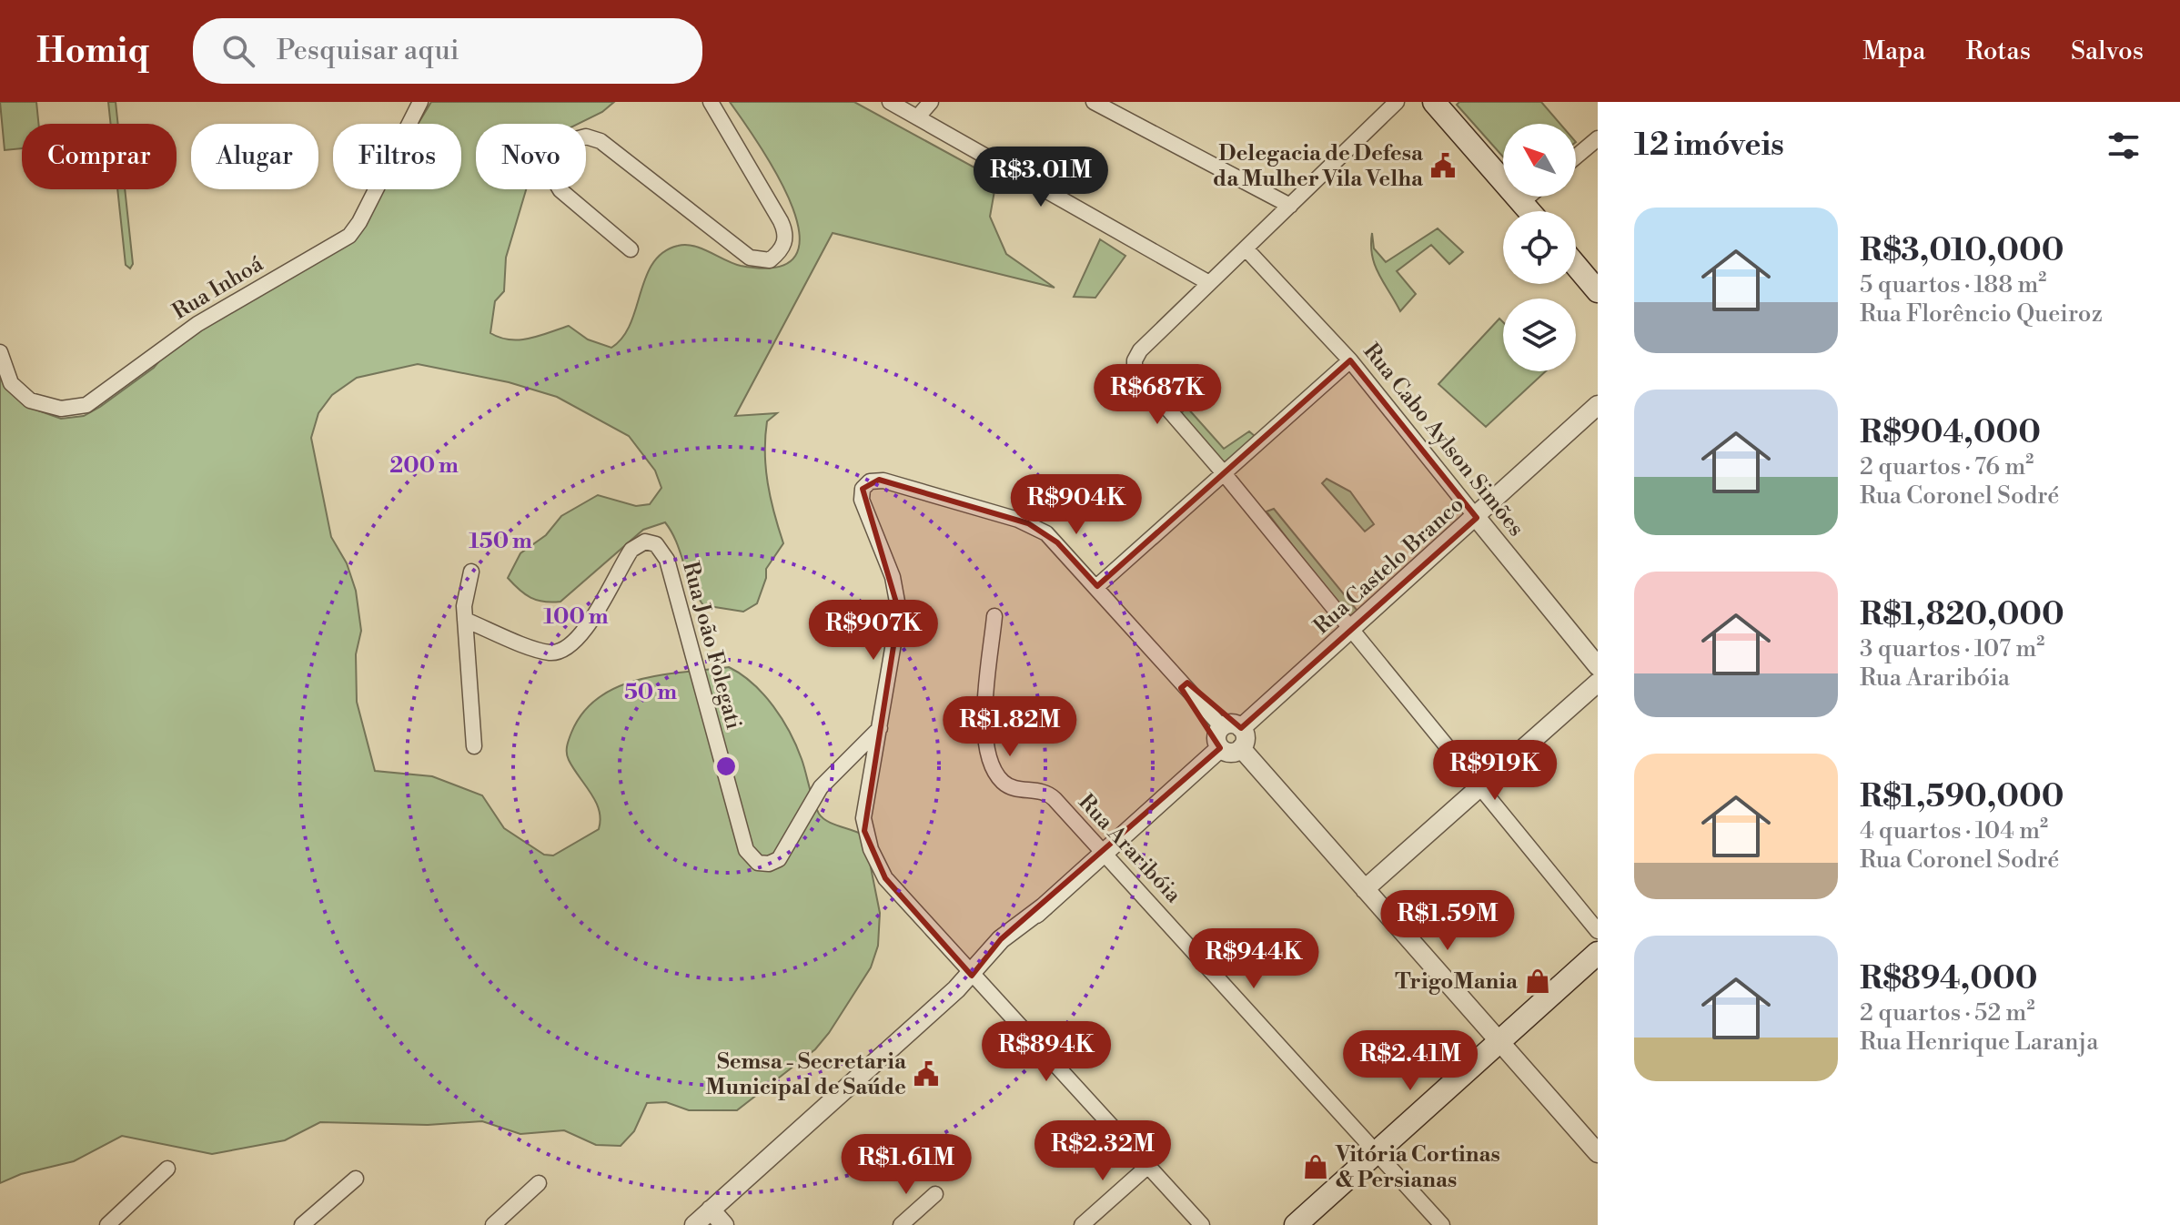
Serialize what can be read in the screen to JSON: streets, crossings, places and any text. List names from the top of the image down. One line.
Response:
{"streets":{"street":["Rua Inhoá","Rua Cabo Aylson Simões","Rua Castelo Branco","Rua João Folegati","Rua Araribóia"]},"crossings":[["Rua Cabo Aylson Simões","Rua Castelo Branco"]],"places":{"public building":["Delegacia de Defesa da Mulher Vila Velha","Semsa - Secretaria Municipal de Saúde"],"shop":["TrigoMania","Vitória Cortinas & Persianas"]},"north":"top left","page":{"header":"Homiq","search":"Pesquisar aqui","nav":["Mapa","Rotas","Salvos"],"heading":"12 imóveis","chip":["Comprar","Alugar","Filtros","Novo"],"price":["R$3.01M","R$687K","R$904K","R$907K","R$1.82M","R$919K","R$1.59M","R$944K","R$894K","R$2.41M","R$2.32M","R$1.61M"],"list":[{"name":"R$3,010,000","note":"5 quartos · 188 m² · Rua Florêncio Queiroz"},{"name":"R$904,000","note":"2 quartos · 76 m² · Rua Coronel Sodré"},{"name":"R$1,820,000","note":"3 quartos · 107 m² · Rua Araribóia"},{"name":"R$1,590,000","note":"4 quartos · 104 m² · Rua Coronel Sodré"},{"name":"R$894,000","note":"2 quartos · 52 m² · Rua Henrique Laranja"}]},"rings":["200 m","150 m","100 m","50 m"]}
